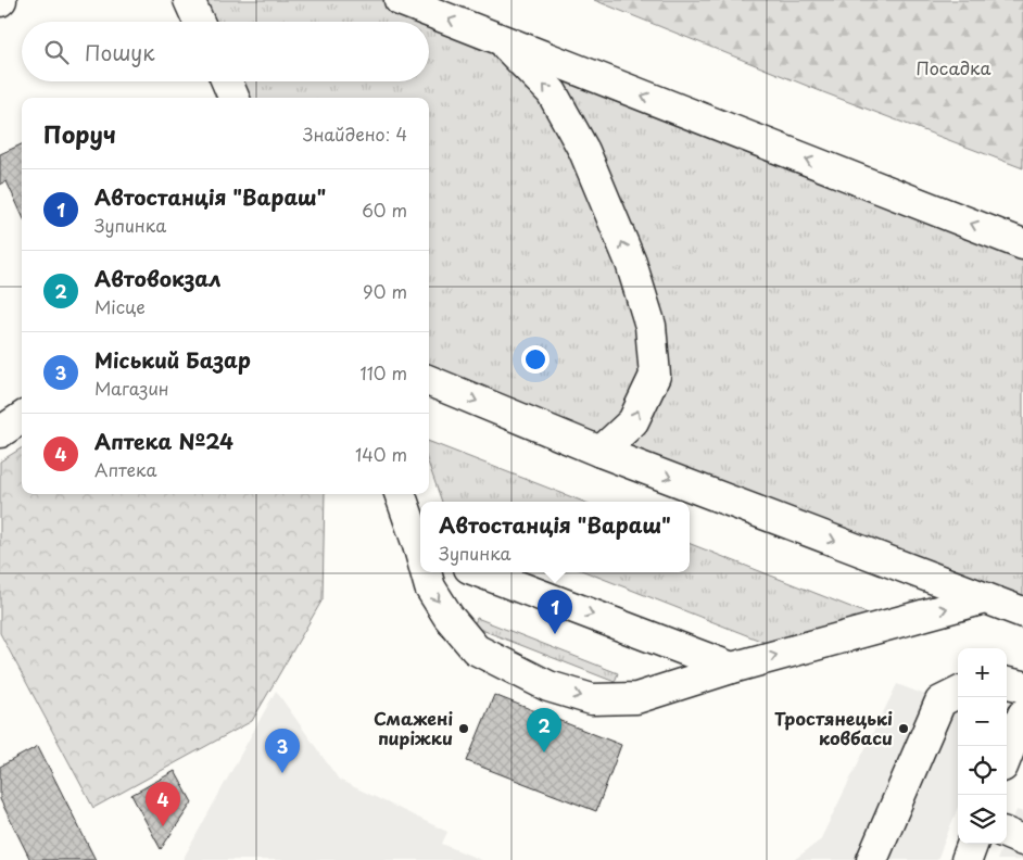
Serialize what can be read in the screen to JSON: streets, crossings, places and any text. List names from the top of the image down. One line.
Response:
{"parks":["Посадка"],"places":["Смажені пиріжки","Тростянецькі ковбаси"],"page":{"search":"Пошук","heading":["Поруч","Знайдено: 4"],"list":[{"mark":"1","name":"Автостанція \"Вараш\"","note":"Зупинка","value":"60 m"},{"mark":"2","name":"Автовокзал","note":"Місце","value":"90 m"},{"mark":"3","name":"Міський Базар","note":"Магазин","value":"110 m"},{"mark":"4","name":"Аптека №24","note":"Аптека","value":"140 m"}],"popup":["Автостанція \"Вараш\"","Зупинка"],"pins":["1","2","3","4"],"map_buttons":["+","−"]}}
